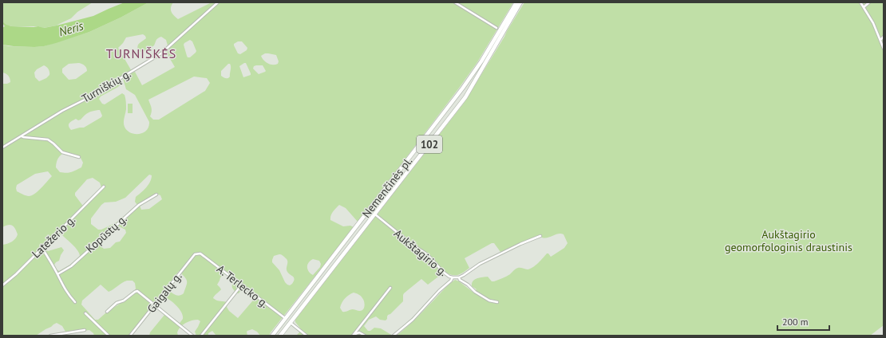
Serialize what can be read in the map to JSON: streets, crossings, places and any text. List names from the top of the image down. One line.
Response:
{"streets":{"main road":["102","Nemenčinės pl."],"street":["Turniškių g.","Kopūstų g.","Latežerio g.","Aukštagirio g.","A. Terlecko g.","Gaigalų g."]},"crossings":[["Nemenčinės pl.","Aukštagirio g."],["Nemenčinės pl.","A. Terlecko g."],["A. Terlecko g.","Gaigalų g."]],"districts":["TURNIŠKĖS"],"water":["Neris"],"parks":["Aukštagirio geomorfologinis draustinis"],"scale_bar":"200 m"}
